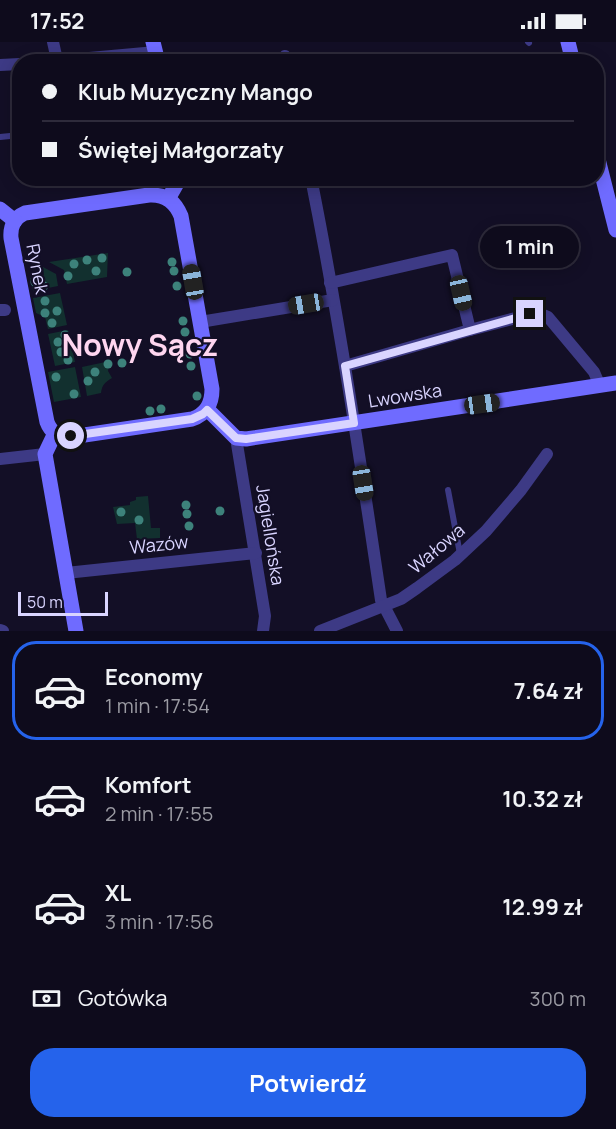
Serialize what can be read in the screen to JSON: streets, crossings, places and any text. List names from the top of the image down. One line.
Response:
{"streets":{"street":["Rynek","Lwowska","Jagiellońska","Wazów","Wałowa"]},"crossings":[["Lwowska","Jagiellońska"],["Jagiellońska","Wazów"]],"districts":["Nowy Sącz"],"scale_bar":"50 m","page":{"status":"17:52","banner":["Klub Muzyczny Mango","Świętej Małgorzaty"],"bubble":"1 min","scale":"50 m","list":[{"name":"Economy","note":"1 min · 17:54","value":"7.64 zł"},{"name":"Komfort","note":"2 min · 17:55","value":"10.32 zł"},{"name":"XL","note":"3 min · 17:56","value":"12.99 zł"}],"pay":["Gotówka","300 m"],"buttons":"Potwierdź"}}
